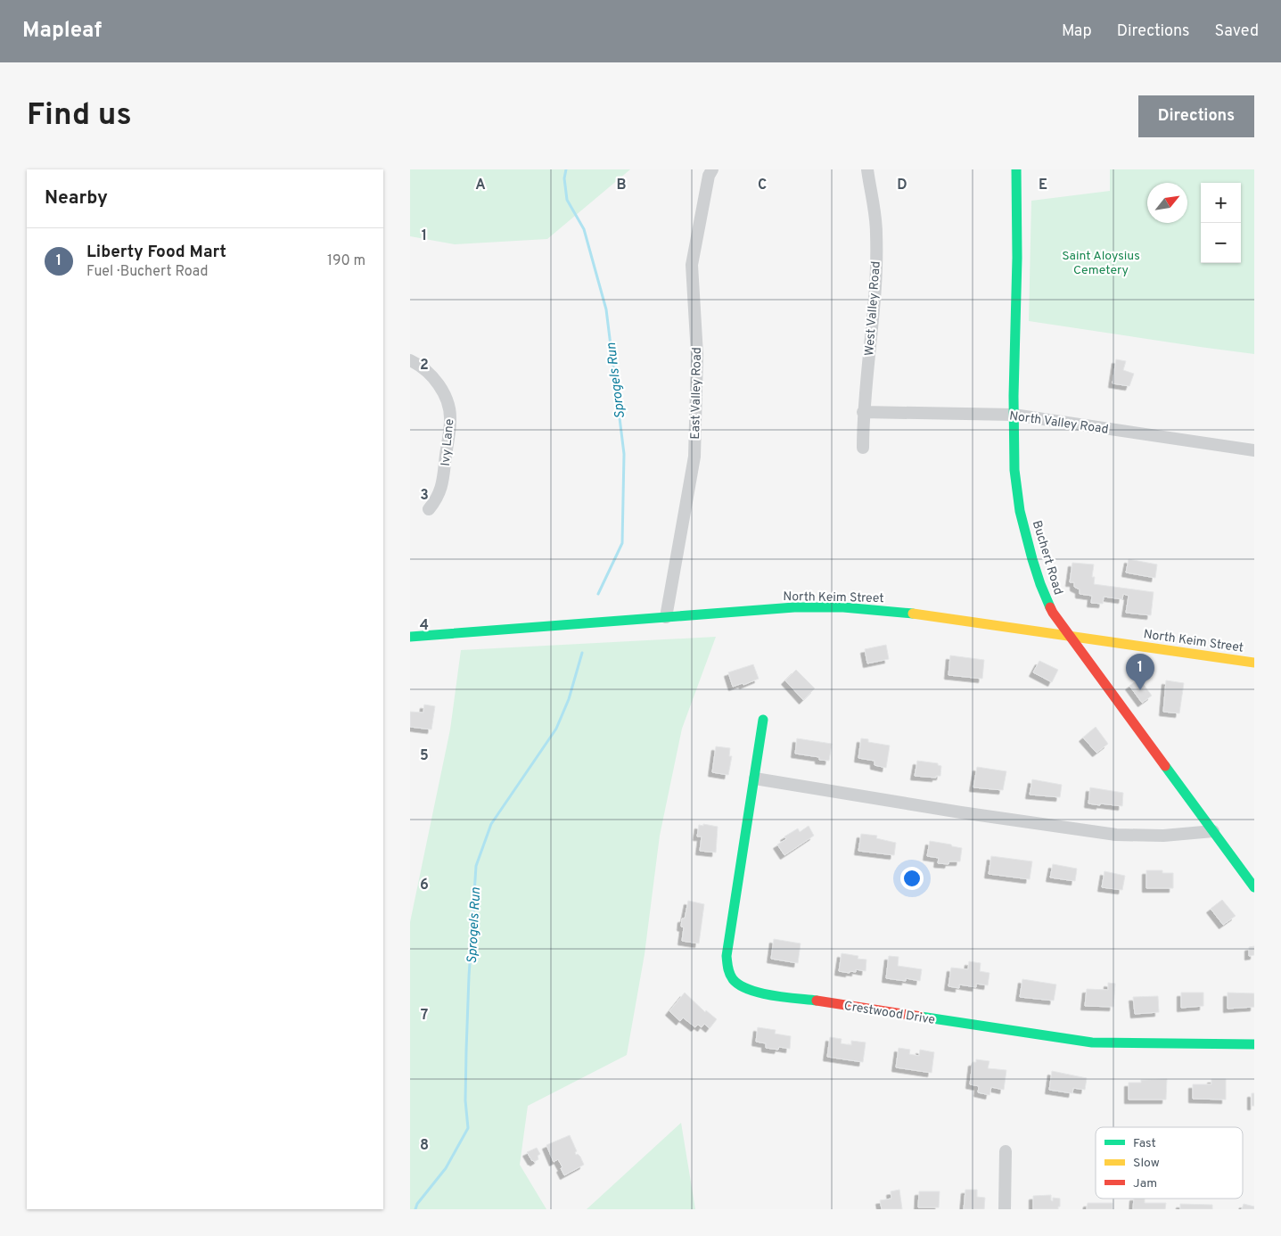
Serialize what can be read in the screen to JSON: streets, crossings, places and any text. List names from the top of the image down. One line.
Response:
{"streets":{"street":["West Valley Road","East Valley Road","North Valley Road","Ivy Lane","Buchert Road","North Keim Street","Crestwood Drive"]},"crossings":[["West Valley Road","North Valley Road"],["East Valley Road","North Keim Street"],["North Valley Road","Buchert Road"],["Buchert Road","North Keim Street"]],"water":["Sprogels Run"],"parks":["Saint Aloysius Cemetery"],"legend":["Fast","Slow","Jam"],"north":"top right","page":{"header":"Mapleaf","nav":["Map","Directions","Saved"],"buttons":"Directions","title":"Find us","heading":"Nearby","map_buttons":["+","−"],"list":[{"mark":"1","name":"Liberty Food Mart","note":"Fuel · Buchert Road","value":"190 m"}],"pins":"1"},"grid":{"columns":["A","B","C","D","E"],"rows":["1","2","3","4","5","6","7","8"]}}
